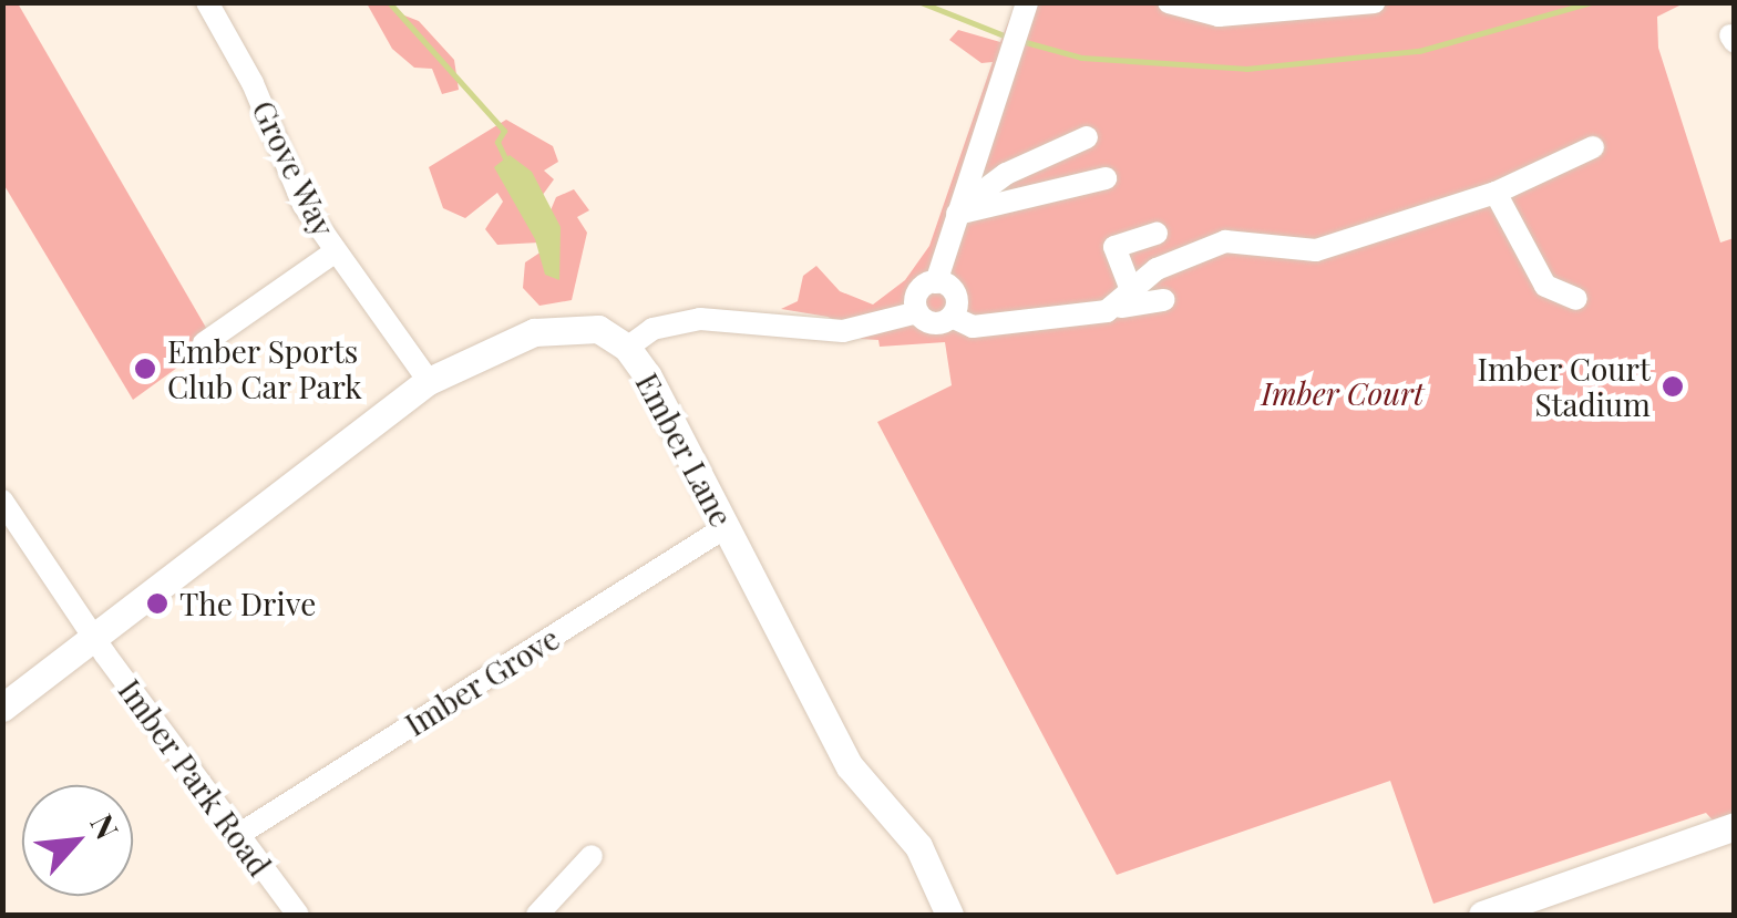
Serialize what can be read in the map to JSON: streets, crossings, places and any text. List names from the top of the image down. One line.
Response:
{"streets":{"main road":["Ember Lane"],"street":["Grove Way","Imber Grove","Imber Park Road"]},"crossings":[["Grove Way","Ember Lane"],["Ember Lane","Imber Grove"],["Ember Lane","Imber Park Road"],["Imber Grove","Imber Park Road"]],"parks":["Imber Court"],"places":["Ember Sports Club Car Park","Imber Court Stadium","The Drive"],"north":"top right"}
